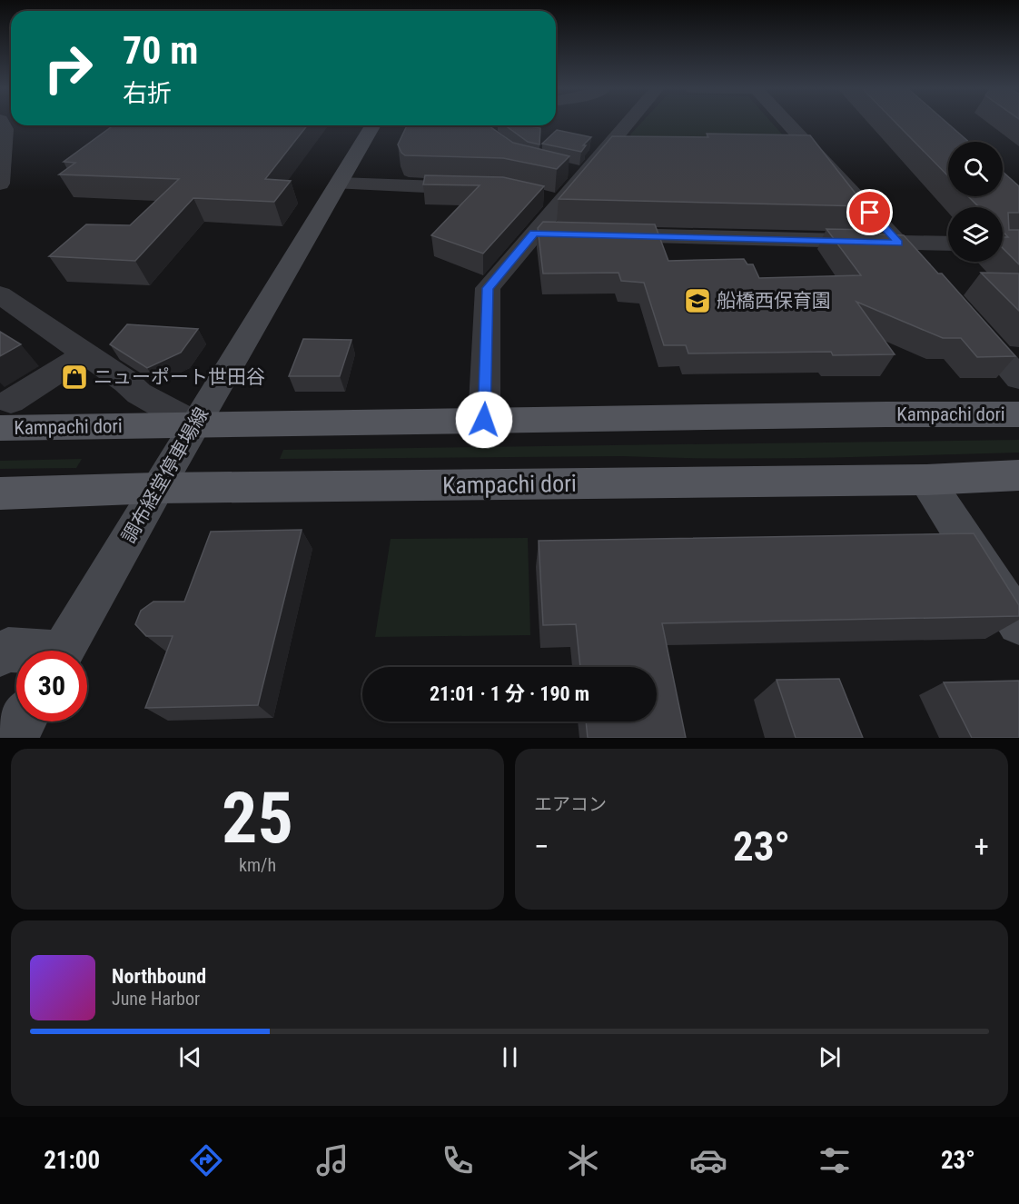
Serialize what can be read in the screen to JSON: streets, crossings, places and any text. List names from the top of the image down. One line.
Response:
{"streets":{"main road":["Kampachi dori","調布経堂停車場線"]},"crossings":[["Kampachi dori","調布経堂停車場線"]],"places":{"school or university":["船橋西保育園"],"shop":["ニューポート世田谷"]},"page":{"turn":["70 m","右折"],"limit":"30","trip":"21:01 · 1 分 · 190 m","tile":[["25","km/h"],"エアコン"],"heat":["−","23°","+"],"song":["Northbound","June Harbor"],"tabs":["21:00","23°"]}}
